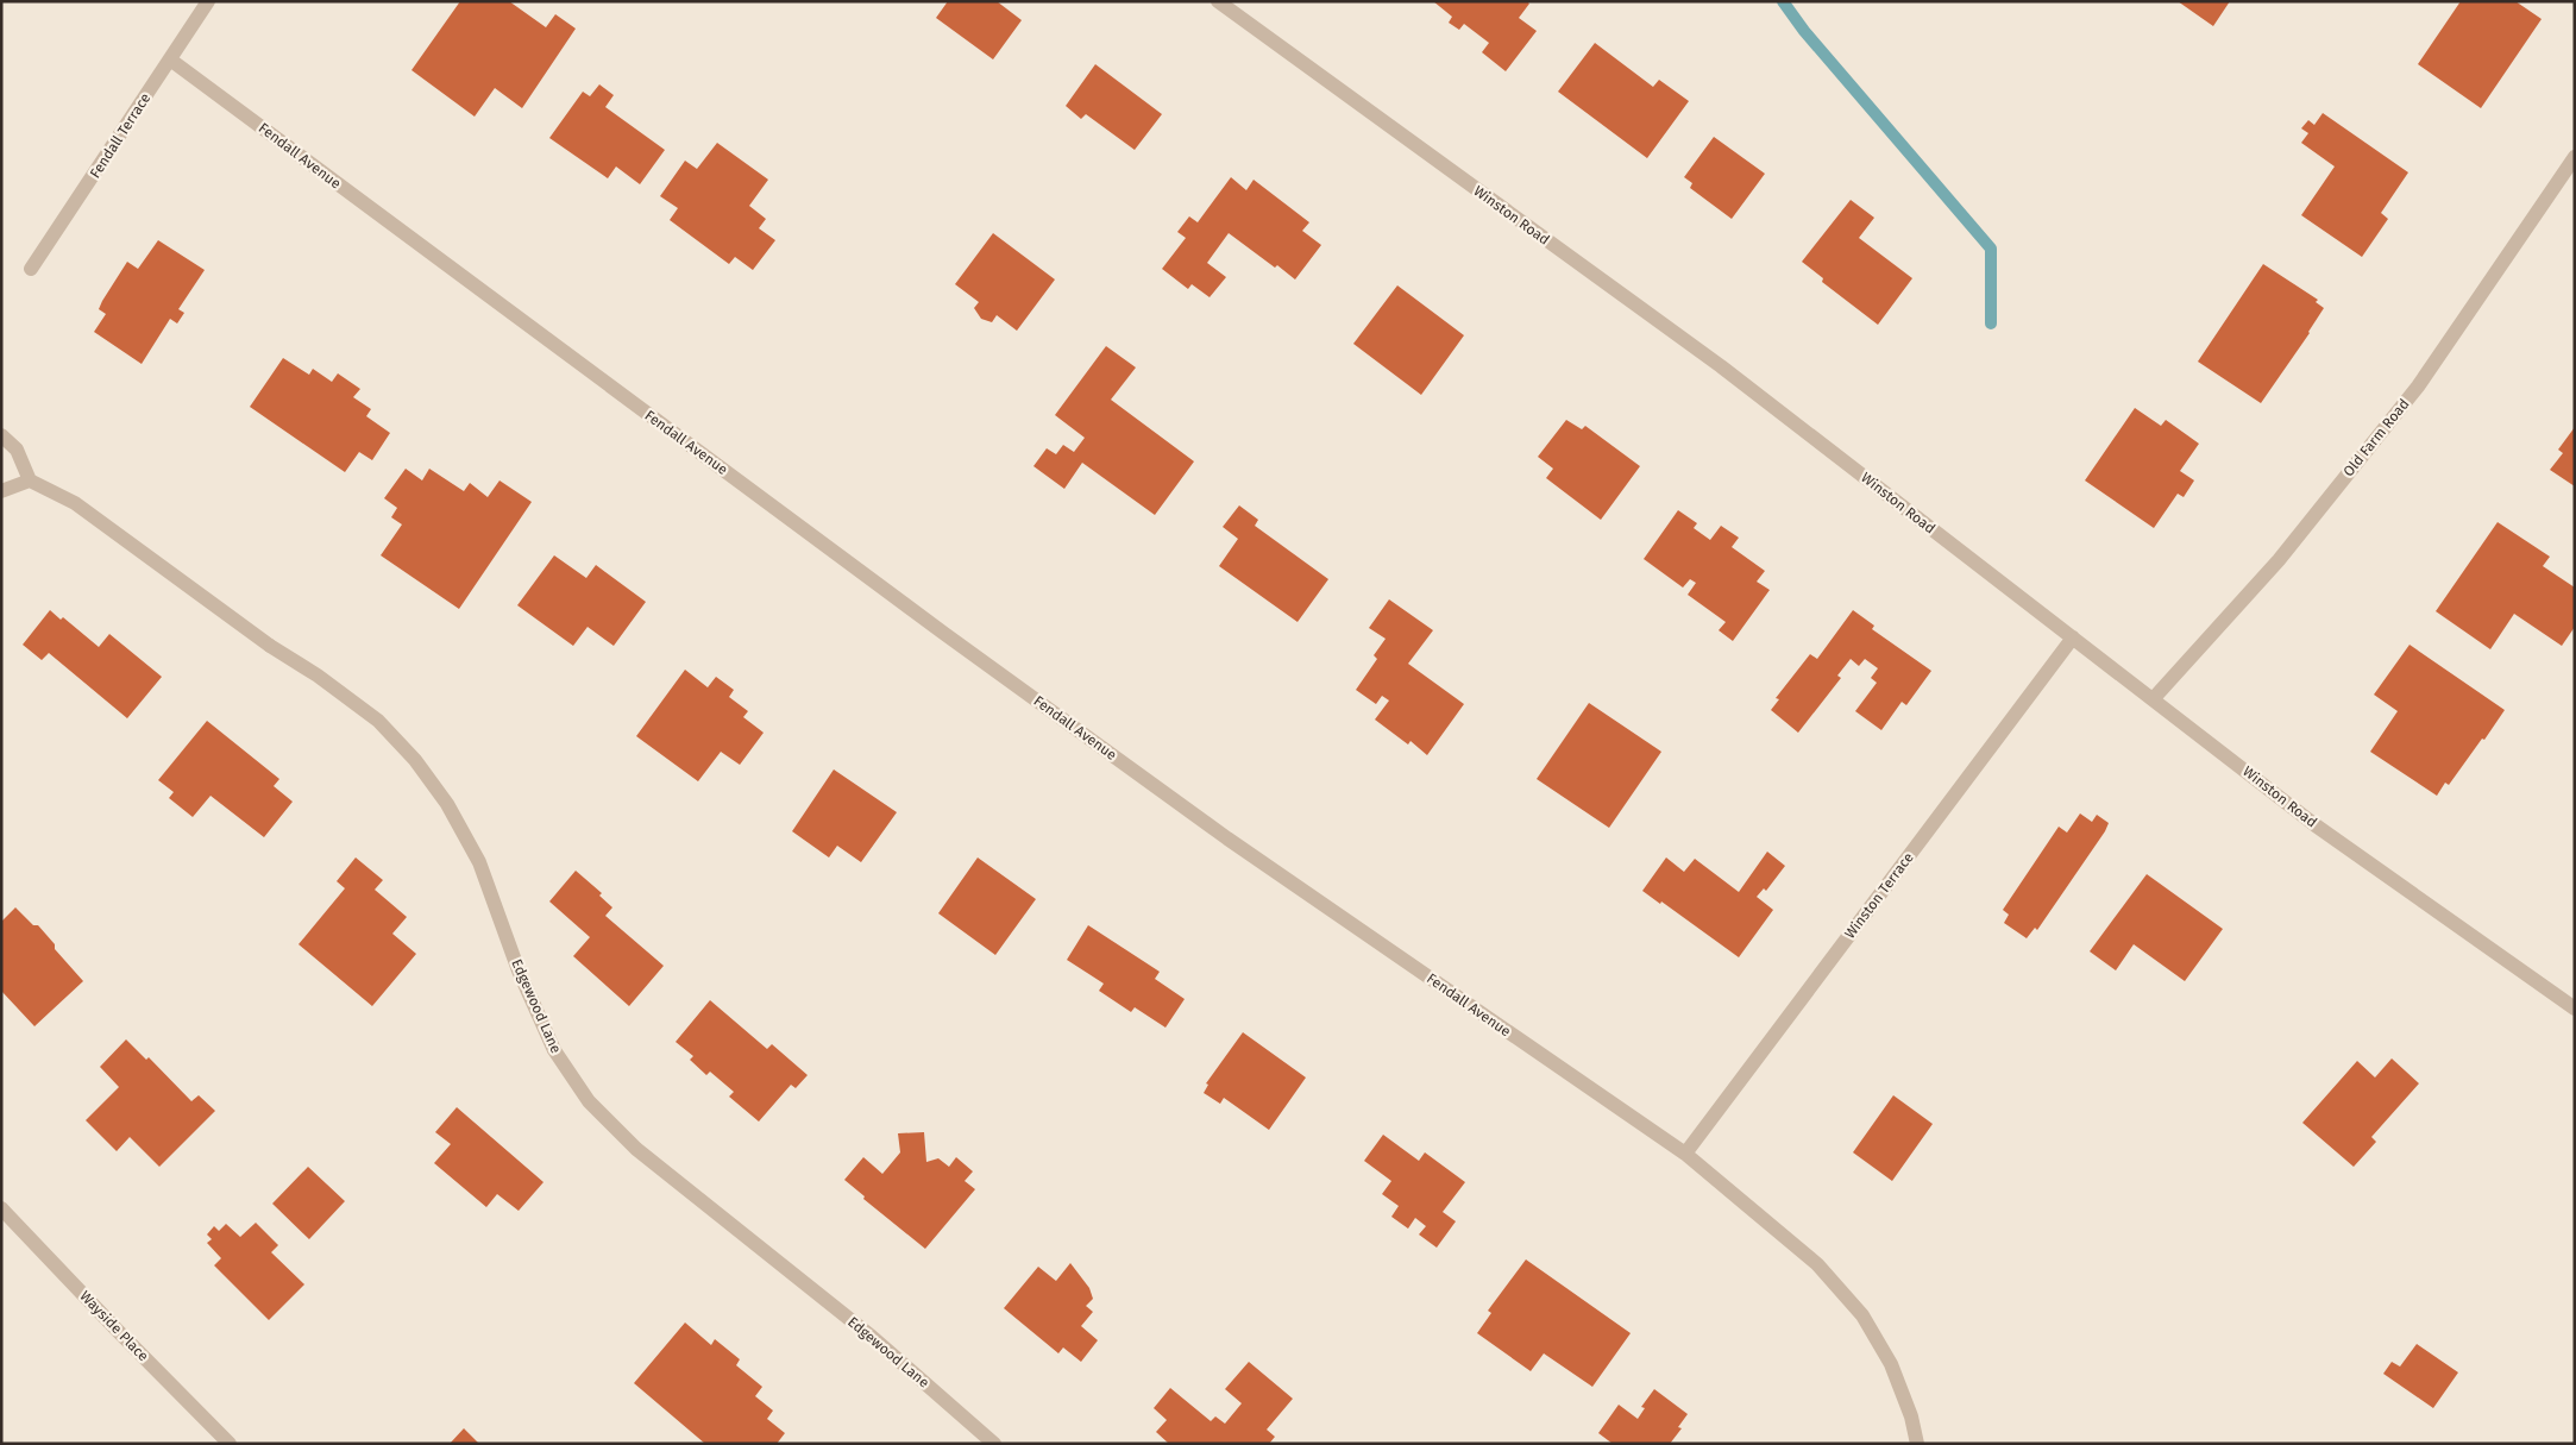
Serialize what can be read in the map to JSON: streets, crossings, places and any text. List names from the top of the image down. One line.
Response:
{"streets":{"street":["Fendall Terrace","Fendall Avenue","Winston Road","Old Farm Road","Winston Terrace","Edgewood Lane","Wayside Place"]},"crossings":[["Fendall Terrace","Fendall Avenue"],["Fendall Avenue","Winston Terrace"],["Winston Road","Old Farm Road"],["Winston Road","Winston Terrace"]]}
